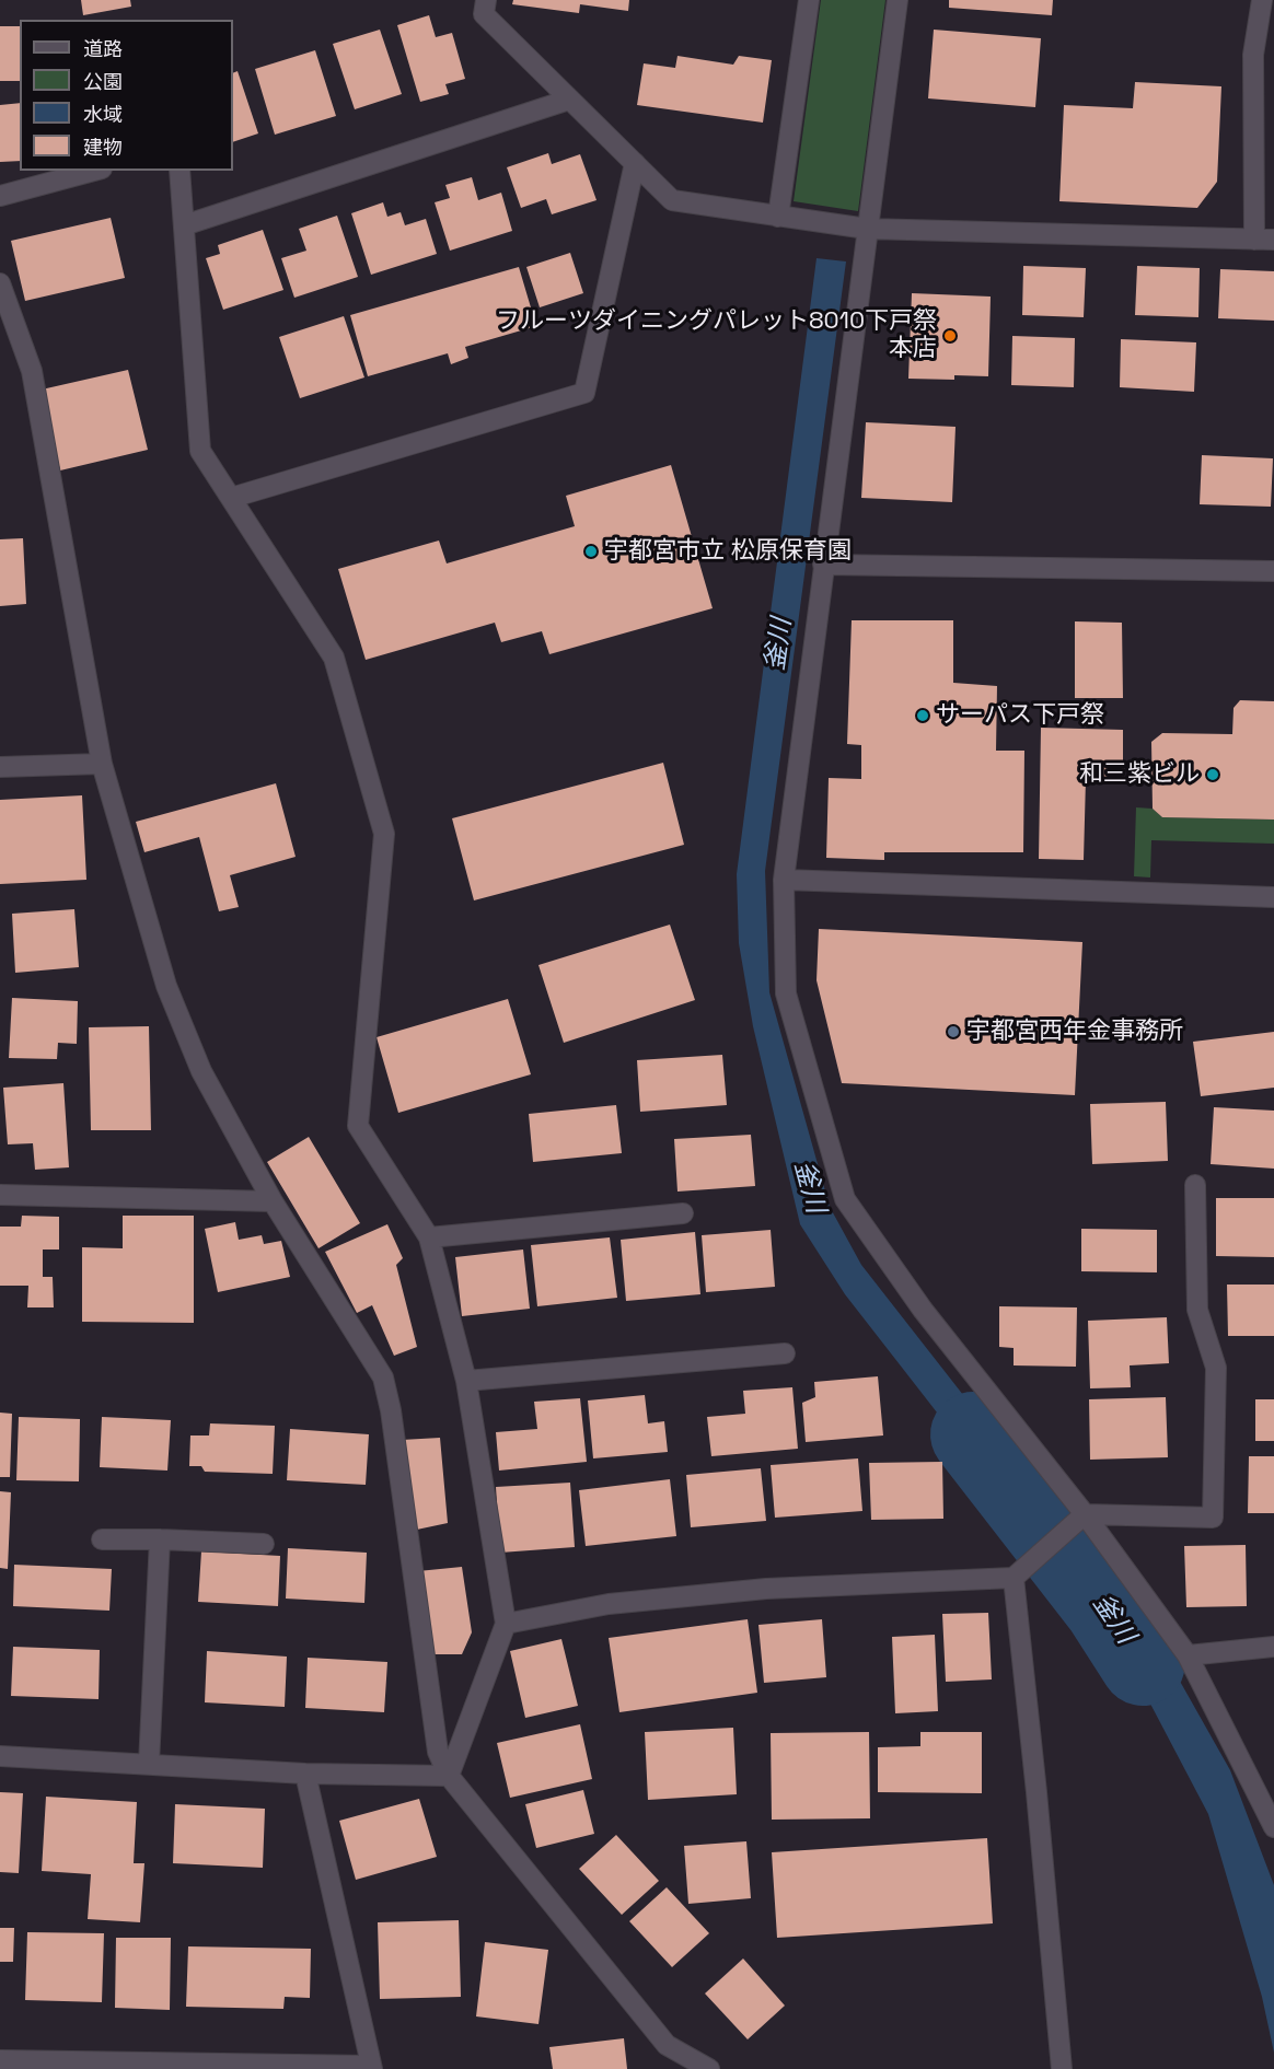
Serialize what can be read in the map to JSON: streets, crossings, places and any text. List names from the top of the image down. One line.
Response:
{"water":["釜川"],"places":["フルーツダイニングパレット8010下戸祭 本店","宇都宮市立 松原保育園","サーパス下戸祭","和三紫ビル","宇都宮西年金事務所"],"legend":["道路","公園","水域","建物"]}
